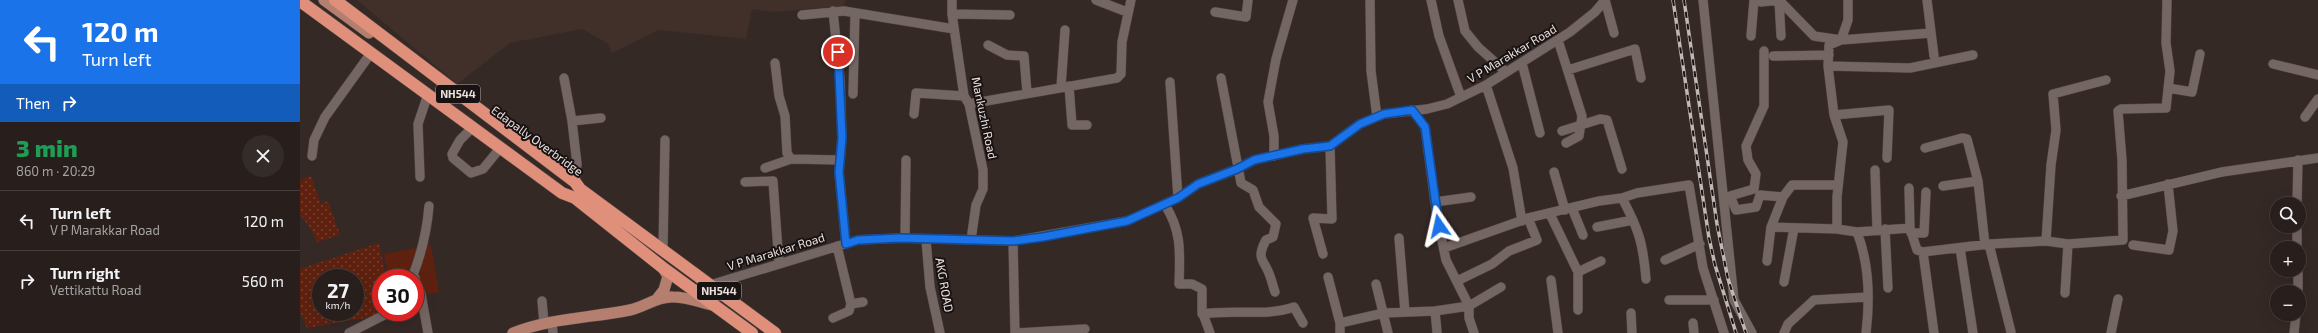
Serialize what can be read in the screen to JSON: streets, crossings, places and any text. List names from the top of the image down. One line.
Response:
{"streets":{"highway":["NH544"],"main road":["Edapally Overbridge"],"street":["V P Marakkar Road","Mankuzhi Road","AKG ROAD"]},"crossings":[["V P Marakkar Road","NH544"],["V P Marakkar Road","Mankuzhi Road"],["V P Marakkar Road","AKG ROAD"],["NH544","Edapally Overbridge"]],"page":{"turn":["120 m","Turn left"],"then":"Then","heading":["3 min","860 m · 20:29"],"list":[{"name":"Turn left","note":"V P Marakkar Road","value":"120 m"},{"name":"Turn right","note":"Vettikattu Road","value":"560 m"}],"map_buttons":["+","−"],"speed":"27 km/h","limit":"30"}}
